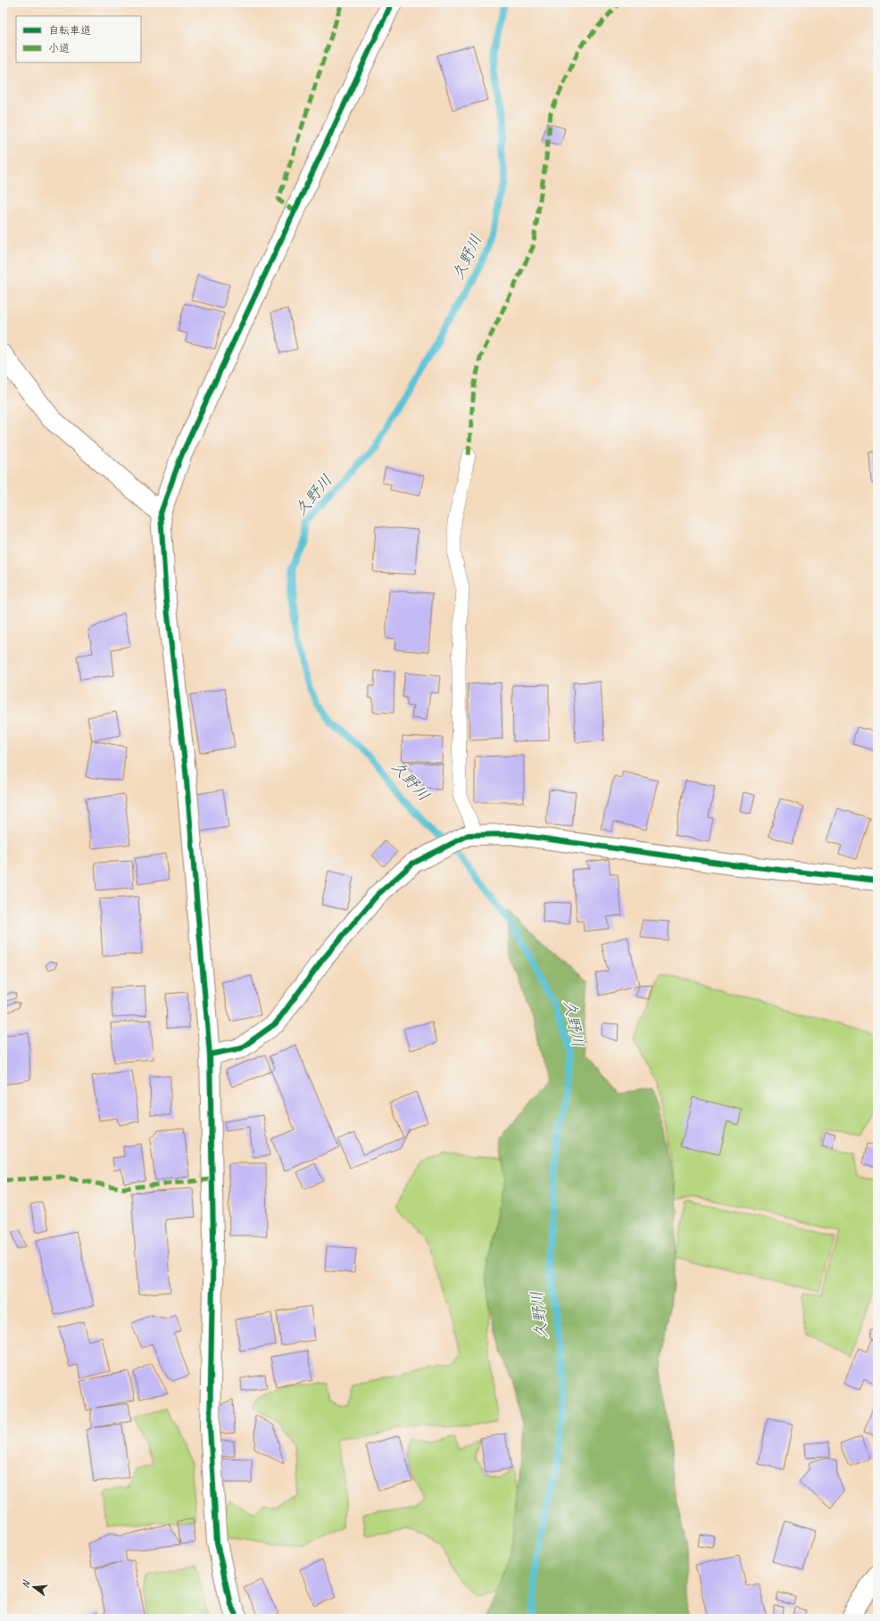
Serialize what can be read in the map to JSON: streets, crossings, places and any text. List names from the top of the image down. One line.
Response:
{"water":["久野川"],"legend":["自転車道","小道"],"north":"left"}
